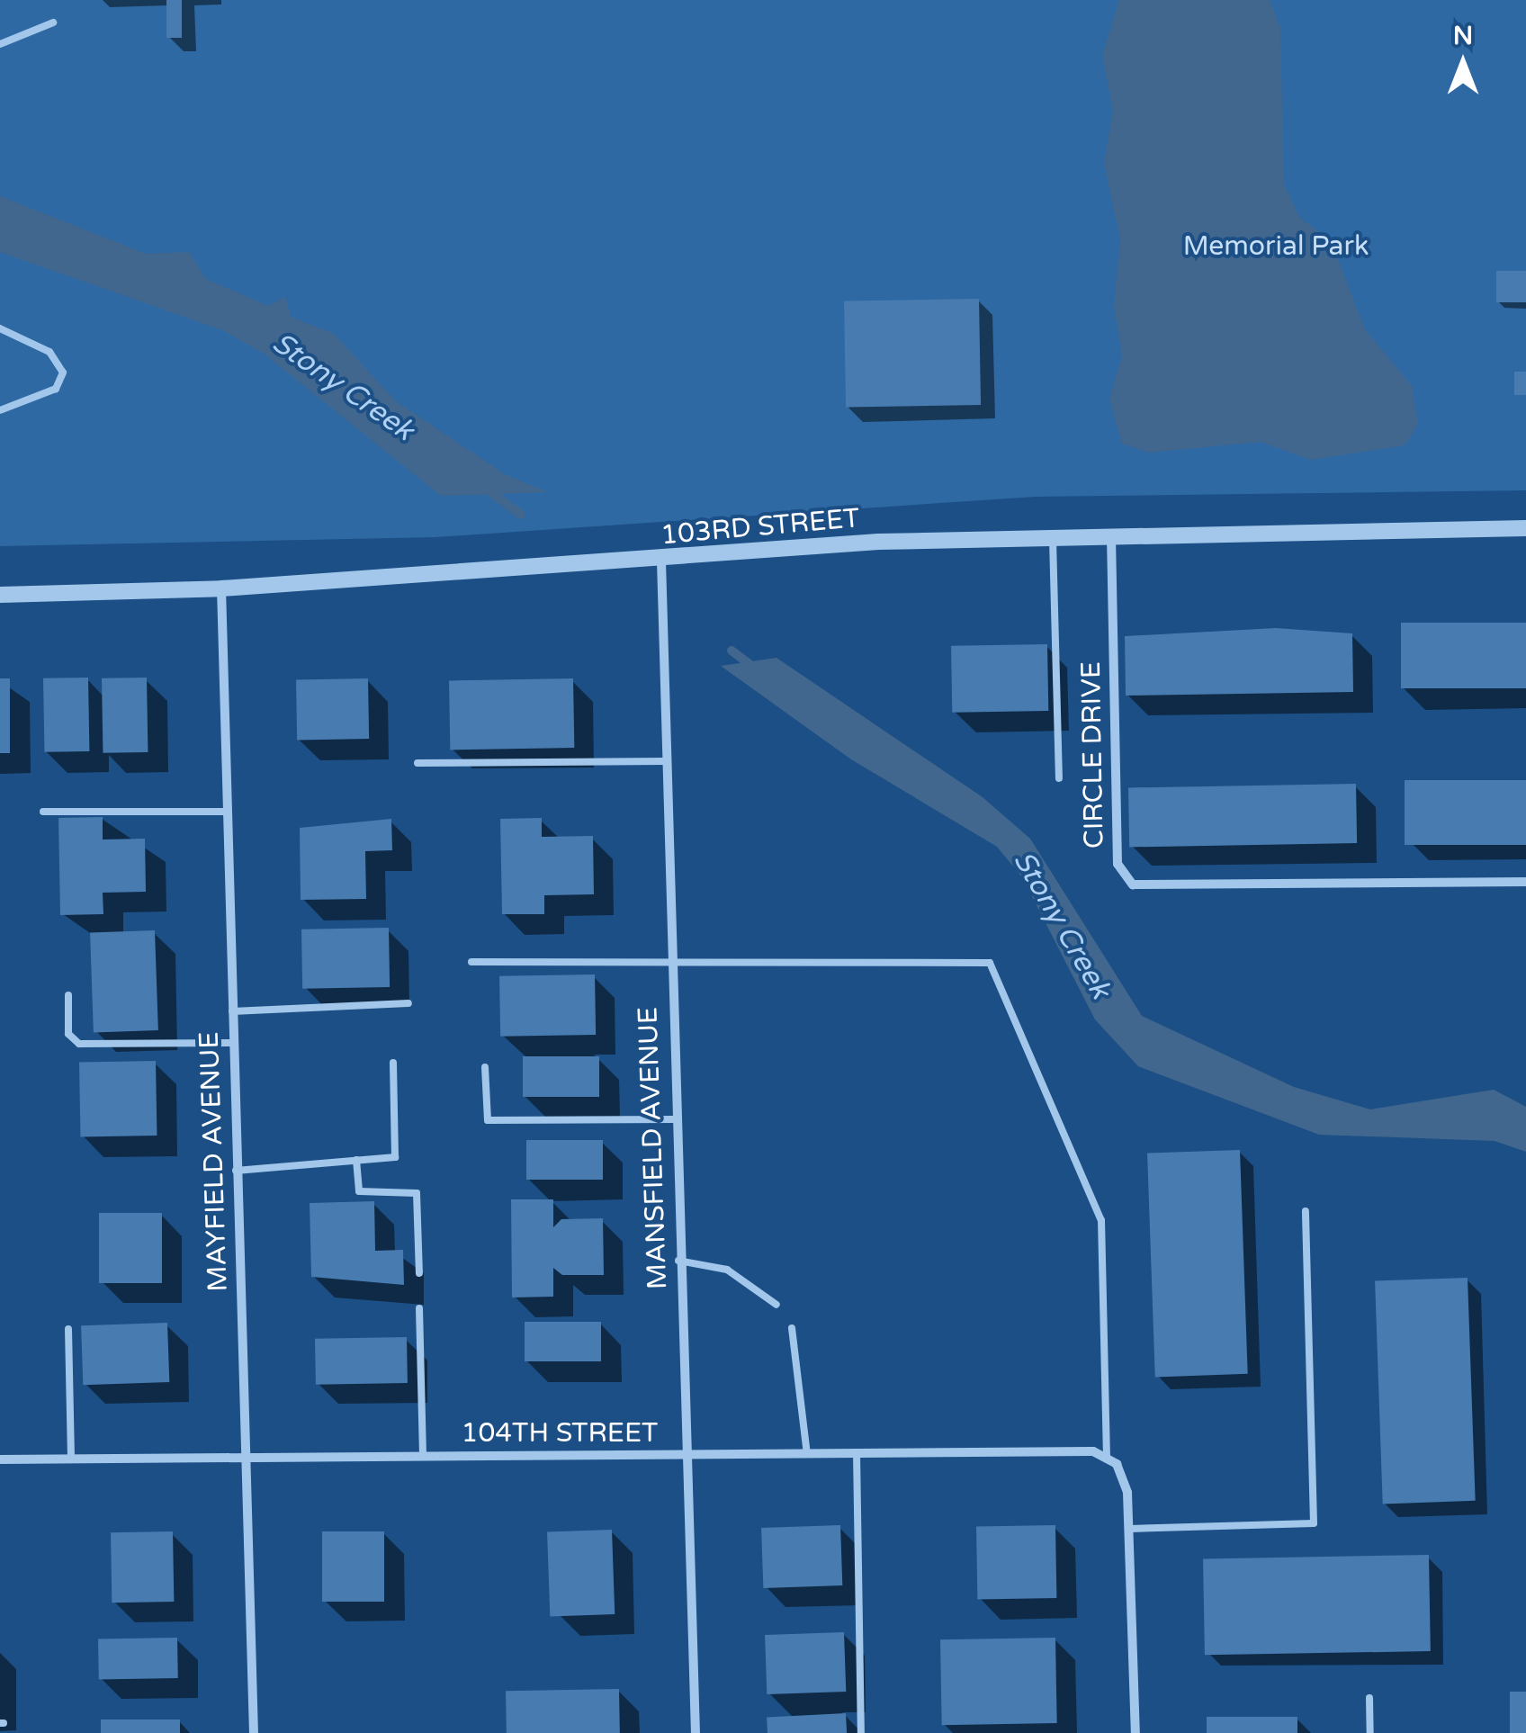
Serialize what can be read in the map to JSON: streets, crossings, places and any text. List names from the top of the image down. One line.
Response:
{"streets":{"street":["103RD STREET","CIRCLE DRIVE","MANSFIELD AVENUE","MAYFIELD AVENUE","104TH STREET"]},"crossings":[["103RD STREET","CIRCLE DRIVE"],["103RD STREET","MANSFIELD AVENUE"],["103RD STREET","MAYFIELD AVENUE"],["MANSFIELD AVENUE","104TH STREET"],["MAYFIELD AVENUE","104TH STREET"]],"water":["Stony Creek"],"parks":["Memorial Park"],"north":"top"}
